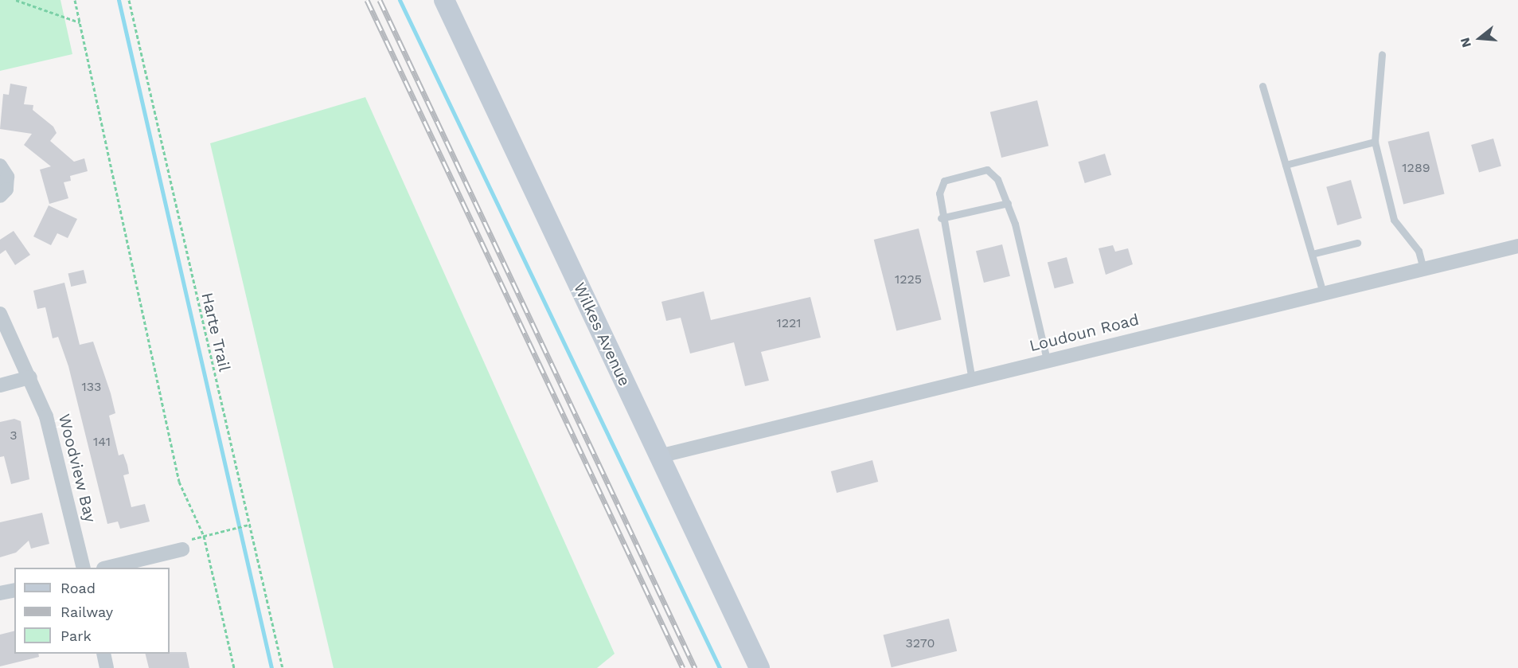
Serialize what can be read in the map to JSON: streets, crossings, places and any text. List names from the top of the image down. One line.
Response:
{"streets":{"main road":["Wilkes Avenue"],"street":["Loudoun Road","Woodview Bay"],"path":["Harte Trail"]},"crossings":[["Loudoun Road","Wilkes Avenue"]],"house_numbers":["1289","1225","1221","133","3","141","3270"],"legend":["Road","Railway","Park"],"north":"left"}
